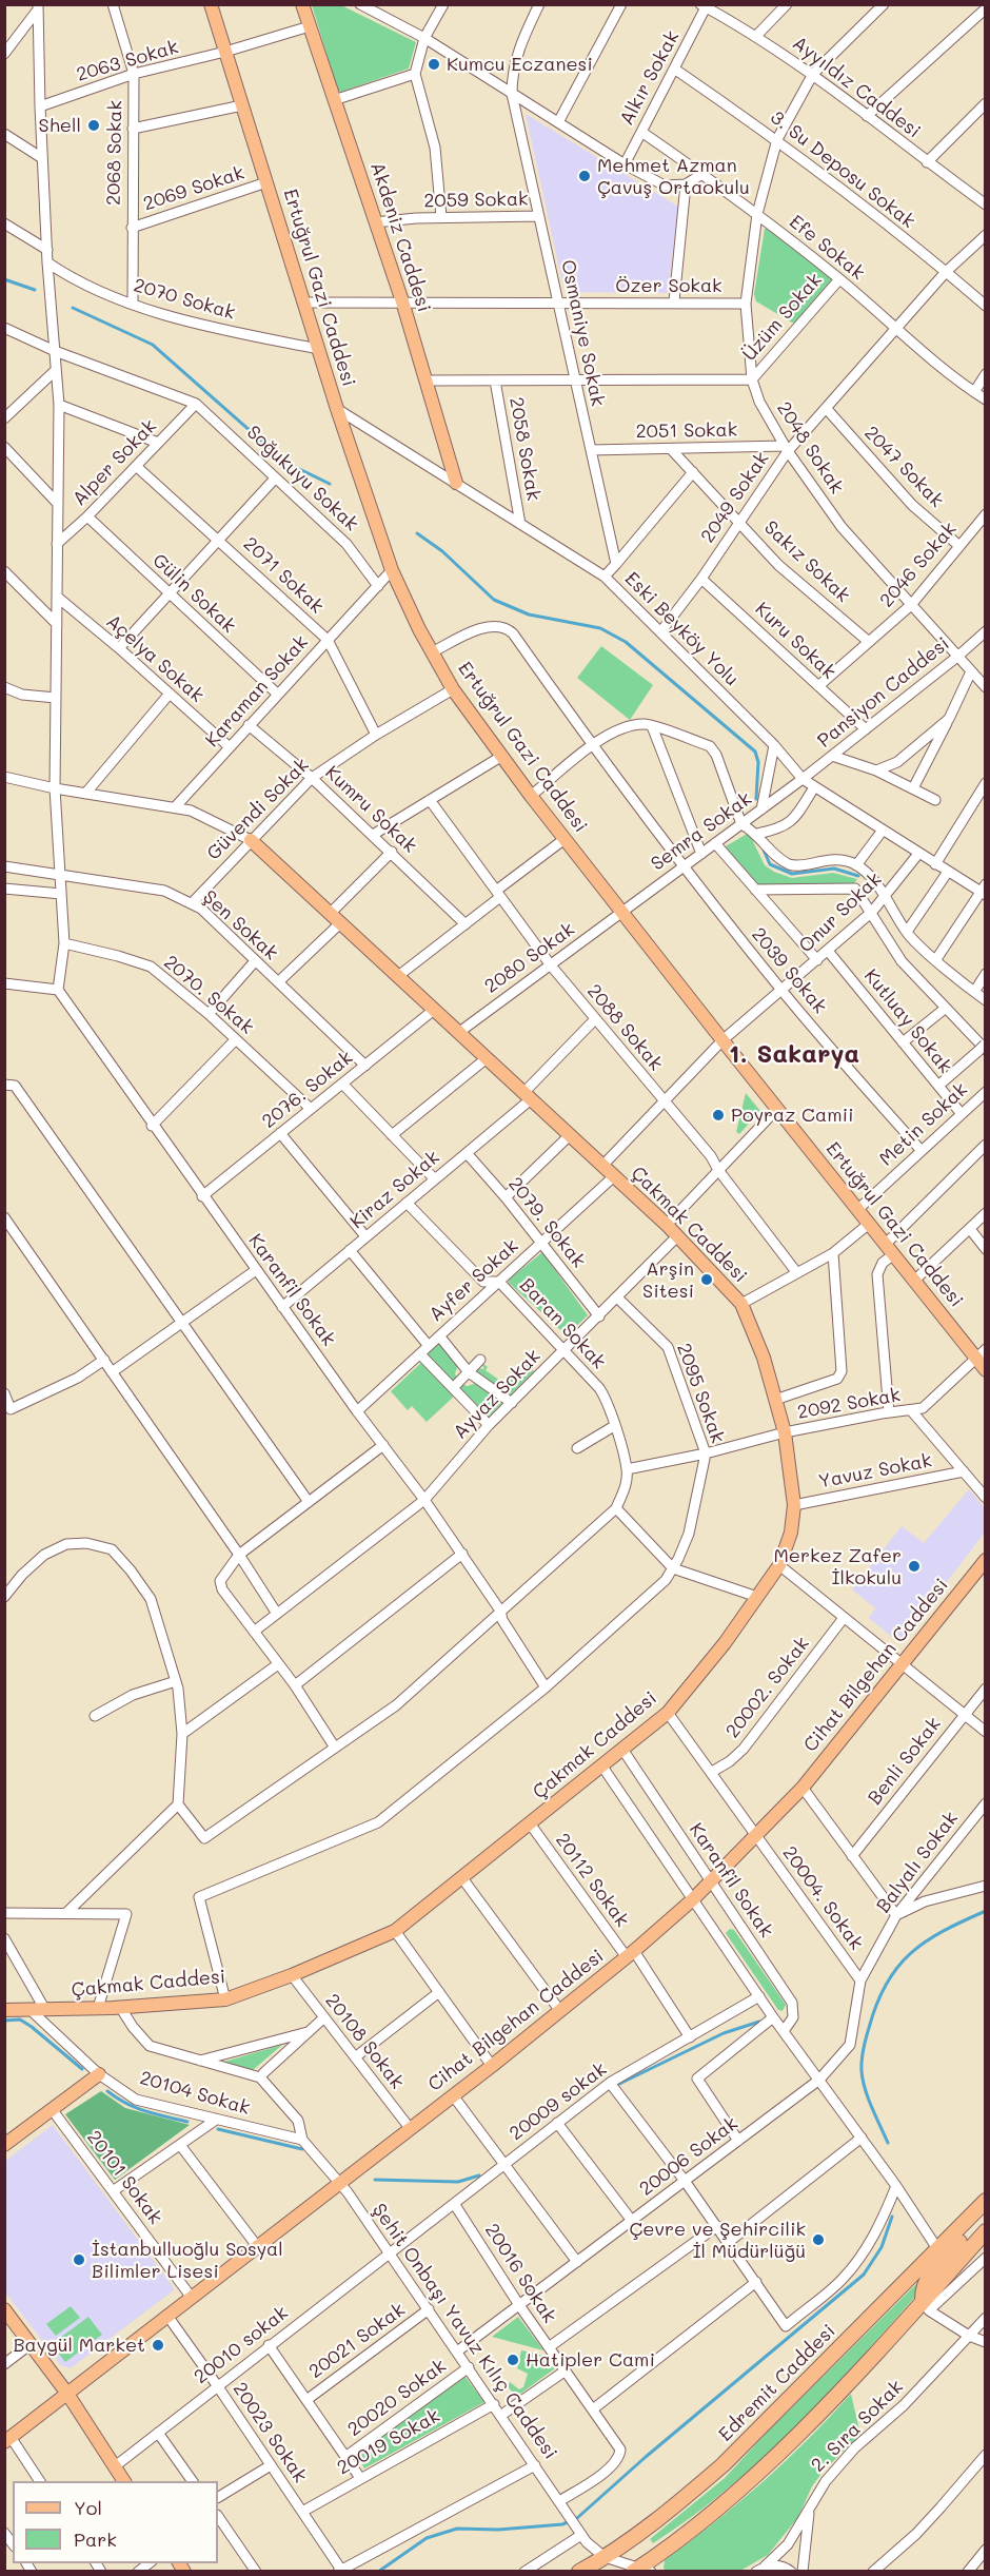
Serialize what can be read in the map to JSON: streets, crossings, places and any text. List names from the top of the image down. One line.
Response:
{"streets":{"highway":["Edremit Caddesi"],"main road":["Akdeniz Caddesi","Ertuğrul Gazi Caddesi","Çakmak Caddesi","Cihat Bilgehan Caddesi"],"street":["2063 Sokak","Alkır Sokak","Ayyıldız Caddesi","2068 Sokak","3. Su Deposu Sokak","2069 Sokak","2059 Sokak","Efe Sokak","Özer Sokak","2070 Sokak","Üzüm Sokak","Osmaniye Sokak","2051 Sokak","2048 Sokak","2058 Sokak","Alper Sokak","2047 Sokak","Soğukuyu Sokak","2049 Sokak","Sakız Sokak","2046 Sokak","2071 Sokak","Gülin Sokak","Eski Beyköy Yolu","Kuru Sokak","Açelya Sokak","Karaman Sokak","Pansiyon Caddesi","Güvendi Sokak","Kumru Sokak","Semra Sokak","Onur Sokak","Şen Sokak","2080 Sokak","2039 Sokak","2070. Sokak","Kutluay Sokak","2088 Sokak","2076. Sokak","Metin Sokak","Kiraz Sokak","2079. Sokak","Ayfer Sokak","Karanfil Sokak","Baran Sokak","2095 Sokak","Ayvaz Sokak","2092 Sokak","Yavuz Sokak","20002. Sokak","Benli Sokak","Balyalı Sokak","20112 Sokak","20004. Sokak","20108 Sokak","20104 Sokak","20009 sokak","20006 Sokak","20101 Sokak","20016 Sokak","Şehit Onbaşı Yavuz Kılıç Caddesi","20021 Sokak","20010 sokak","20020 Sokak","2. Sıra Sokak","20023 Sokak","20019 Sokak"]},"crossings":[["2063 Sokak","2068 Sokak"],["2063 Sokak","Akdeniz Caddesi"],["2063 Sokak","Ertuğrul Gazi Caddesi"],["Alkır Sokak","Ayyıldız Caddesi"],["Alkır Sokak","3. Su Deposu Sokak"],["Alkır Sokak","Efe Sokak"],["Ayyıldız Caddesi","2048 Sokak"],["2068 Sokak","2069 Sokak"],["2068 Sokak","2070 Sokak"],["3. Su Deposu Sokak","2048 Sokak"],["3. Su Deposu Sokak","2049 Sokak"],["2069 Sokak","Ertuğrul Gazi Caddesi"],["2059 Sokak","Akdeniz Caddesi"],["2059 Sokak","Osmaniye Sokak"],["Akdeniz Caddesi","Özer Sokak"],["Akdeniz Caddesi","Eski Beyköy Yolu"],["Efe Sokak","Üzüm Sokak"],["Efe Sokak","2048 Sokak"],["Efe Sokak","2049 Sokak"],["Özer Sokak","Ertuğrul Gazi Caddesi"],["Özer Sokak","Osmaniye Sokak"],["Özer Sokak","2048 Sokak"],["Ertuğrul Gazi Caddesi","2070 Sokak"],["Ertuğrul Gazi Caddesi","Eski Beyköy Yolu"],["Ertuğrul Gazi Caddesi","Karaman Sokak"],["Ertuğrul Gazi Caddesi","Güvendi Sokak"],["Ertuğrul Gazi Caddesi","Semra Sokak"],["Ertuğrul Gazi Caddesi","Onur Sokak"],["Ertuğrul Gazi Caddesi","2080 Sokak"],["Ertuğrul Gazi Caddesi","2039 Sokak"],["Ertuğrul Gazi Caddesi","Metin Sokak"],["Ertuğrul Gazi Caddesi","2092 Sokak"],["Üzüm Sokak","2048 Sokak"],["Osmaniye Sokak","2051 Sokak"],["2051 Sokak","2048 Sokak"],["2051 Sokak","2049 Sokak"],["2051 Sokak","Sakız Sokak"],["2048 Sokak","2049 Sokak"],["2048 Sokak","2046 Sokak"],["2048 Sokak","Pansiyon Caddesi"],["2058 Sokak","Eski Beyköy Yolu"],["Alper Sokak","Soğukuyu Sokak"],["Alper Sokak","2071 Sokak"],["Alper Sokak","Gülin Sokak"],["2047 Sokak","2049 Sokak"],["2047 Sokak","2046 Sokak"],["Soğukuyu Sokak","Karaman Sokak"],["2049 Sokak","Sakız Sokak"],["2049 Sokak","Eski Beyköy Yolu"],["2049 Sokak","Kuru Sokak"],["Sakız Sokak","2046 Sokak"],["2046 Sokak","Kuru Sokak"],["2071 Sokak","Karaman Sokak"],["2071 Sokak","Güvendi Sokak"],["Gülin Sokak","Karaman Sokak"],["Eski Beyköy Yolu","Pansiyon Caddesi"],["Eski Beyköy Yolu","Semra Sokak"],["Eski Beyköy Yolu","Onur Sokak"],["Kuru Sokak","Pansiyon Caddesi"],["Açelya Sokak","Karaman Sokak"],["Karaman Sokak","Kumru Sokak"],["Pansiyon Caddesi","Semra Sokak"],["Güvendi Sokak","Kumru Sokak"],["Güvendi Sokak","Şen Sokak"],["Güvendi Sokak","Çakmak Caddesi"],["Semra Sokak","2080 Sokak"],["Semra Sokak","2039 Sokak"],["Onur Sokak","2039 Sokak"],["Onur Sokak","Kutluay Sokak"],["Onur Sokak","2088 Sokak"],["Onur Sokak","Çakmak Caddesi"],["Şen Sokak","2076. Sokak"],["2080 Sokak","2088 Sokak"],["2080 Sokak","Çakmak Caddesi"],["2039 Sokak","Metin Sokak"],["2070. Sokak","2076. Sokak"],["Kutluay Sokak","Metin Sokak"],["2088 Sokak","Kiraz Sokak"],["2076. Sokak","Çakmak Caddesi"],["2076. Sokak","Karanfil Sokak"],["Kiraz Sokak","2079. Sokak"],["Kiraz Sokak","Çakmak Caddesi"],["Kiraz Sokak","Karanfil Sokak"],["Kiraz Sokak","Baran Sokak"],["2079. Sokak","Ayfer Sokak"],["2079. Sokak","Ayvaz Sokak"],["Çakmak Caddesi","Ayfer Sokak"],["Çakmak Caddesi","Karanfil Sokak"],["Çakmak Caddesi","2095 Sokak"],["Çakmak Caddesi","Ayvaz Sokak"],["Çakmak Caddesi","2092 Sokak"],["Çakmak Caddesi","Yavuz Sokak"],["Çakmak Caddesi","20112 Sokak"],["Çakmak Caddesi","20004. Sokak"],["Çakmak Caddesi","20108 Sokak"],["Çakmak Caddesi","20104 Sokak"],["Çakmak Caddesi","Şehit Onbaşı Yavuz Kılıç Caddesi"],["Ayfer Sokak","Karanfil Sokak"],["Ayfer Sokak","Baran Sokak"],["Karanfil Sokak","2095 Sokak"],["Karanfil Sokak","Ayvaz Sokak"],["Karanfil Sokak","Cihat Bilgehan Caddesi"],["Baran Sokak","Ayvaz Sokak"],["Baran Sokak","2092 Sokak"],["2095 Sokak","Ayvaz Sokak"],["2095 Sokak","2092 Sokak"],["Cihat Bilgehan Caddesi","20112 Sokak"],["Cihat Bilgehan Caddesi","20004. Sokak"],["Cihat Bilgehan Caddesi","20108 Sokak"],["Cihat Bilgehan Caddesi","20101 Sokak"],["Cihat Bilgehan Caddesi","Şehit Onbaşı Yavuz Kılıç Caddesi"],["Cihat Bilgehan Caddesi","20023 Sokak"],["20002. Sokak","20004. Sokak"],["Balyalı Sokak","20004. Sokak"],["Balyalı Sokak","20006 Sokak"],["20112 Sokak","20009 sokak"],["20104 Sokak","Şehit Onbaşı Yavuz Kılıç Caddesi"],["20009 sokak","20016 Sokak"],["20009 sokak","Şehit Onbaşı Yavuz Kılıç Caddesi"],["20009 sokak","20010 sokak"],["20006 Sokak","20016 Sokak"],["20006 Sokak","Şehit Onbaşı Yavuz Kılıç Caddesi"],["20016 Sokak","Şehit Onbaşı Yavuz Kılıç Caddesi"],["Şehit Onbaşı Yavuz Kılıç Caddesi","20021 Sokak"],["Şehit Onbaşı Yavuz Kılıç Caddesi","20010 sokak"],["Şehit Onbaşı Yavuz Kılıç Caddesi","Edremit Caddesi"],["Şehit Onbaşı Yavuz Kılıç Caddesi","20020 Sokak"],["Şehit Onbaşı Yavuz Kılıç Caddesi","20019 Sokak"],["20010 sokak","20023 Sokak"],["20023 Sokak","20019 Sokak"]],"districts":["1. Sakarya"],"places":["Kumcu Eczanesi","Shell","Mehmet Azman Çavuş Ortaokulu","Poyraz Camii","Arşin Sitesi","Merkez Zafer İlkokulu","Çevre ve Şehircilik İl Müdürlüğü","İstanbulluoğlu Sosyal Bilimler Lisesi","Baygül Market","Hatipler Cami"],"legend":["Yol","Park"]}
